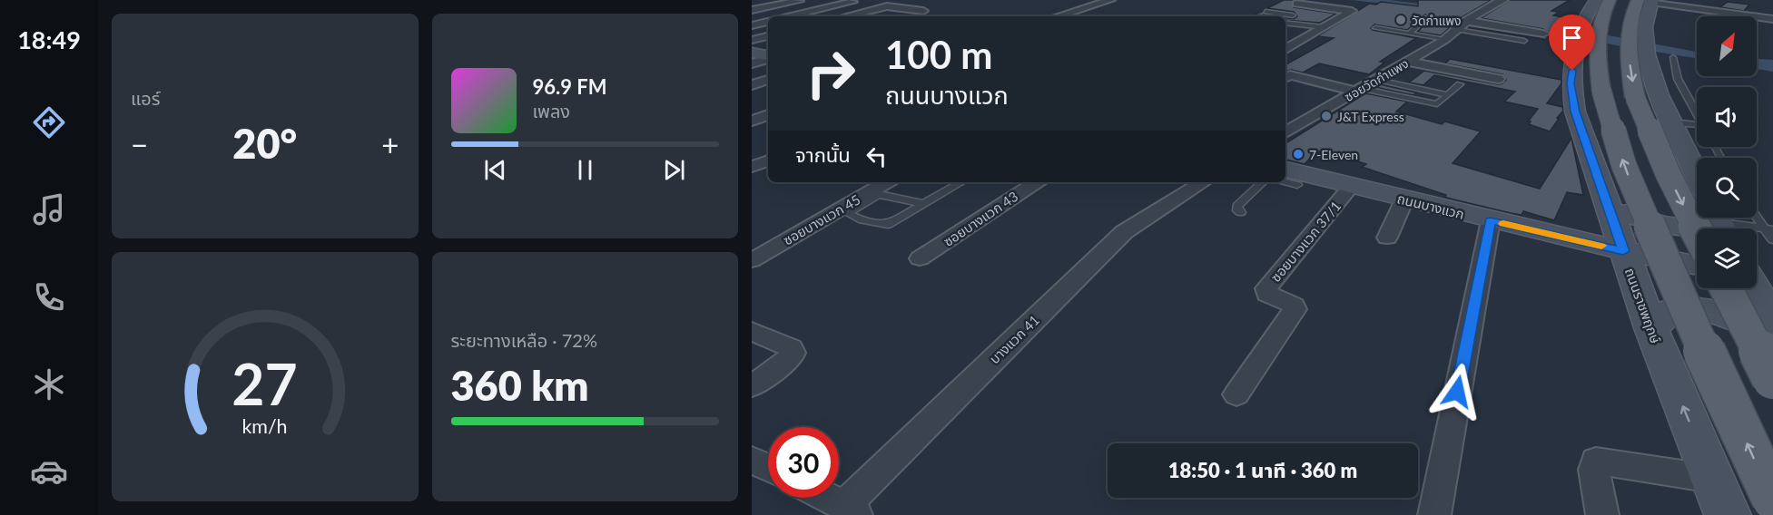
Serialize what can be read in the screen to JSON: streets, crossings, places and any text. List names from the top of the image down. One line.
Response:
{"streets":{"main road":["ถนนบางแวก","ถนนราชพฤกษ์"],"street":["ซอยวัดกำแพง","ซอยบางแวก 43","ซอยบางแวก 45","ซอยบางแวก 37/1","บางแวก 41"]},"crossings":[["ถนนบางแวก","ซอยบางแวก 37/1"],["ถนนบางแวก","ถนนราชพฤกษ์"]],"places":["วัดกำแพง","J&T Express","7-Eleven"],"north":"top right","page":{"tabs":"18:49","tile":["แอร์",["ระยะทางเหลือ · 72%","360 km"]],"turn":["100 m","ถนนบางแวก"],"song":["96.9 FM","เพลง"],"heat":["−","20°","+"],"then":"จากนั้น","limit":"30","trip":"18:50 · 1 นาที · 360 m","gauge":["27","km/h"]}}
